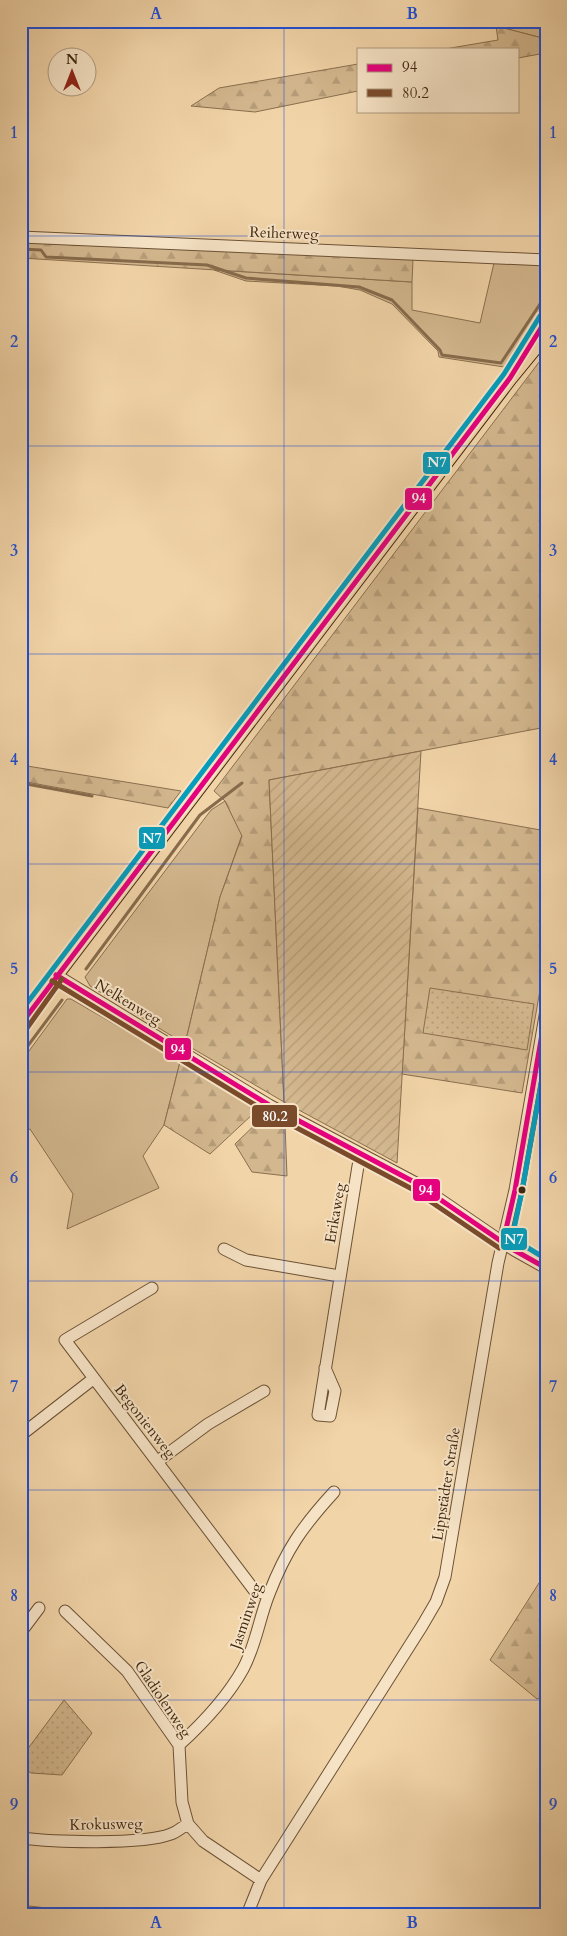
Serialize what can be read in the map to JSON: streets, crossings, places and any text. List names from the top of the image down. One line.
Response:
{"streets":{"street":["Reiherweg","Nelkenweg","Erikaweg","Begonienweg","Lippstädter Straße","Jasminweg","Gladiolenweg","Krokusweg"]},"crossings":[["Nelkenweg","Erikaweg"],["Nelkenweg","Lippstädter Straße"],["Begonienweg","Jasminweg"],["Lippstädter Straße","Gladiolenweg"],["Jasminweg","Gladiolenweg"],["Gladiolenweg","Krokusweg"]],"lines":["transit line N7","transit line 94","transit line 80.2"],"legend":["94","80.2"],"north":"top","grid":{"columns":["A","B"],"rows":["1","2","3","4","5","6","7","8","9"]}}
